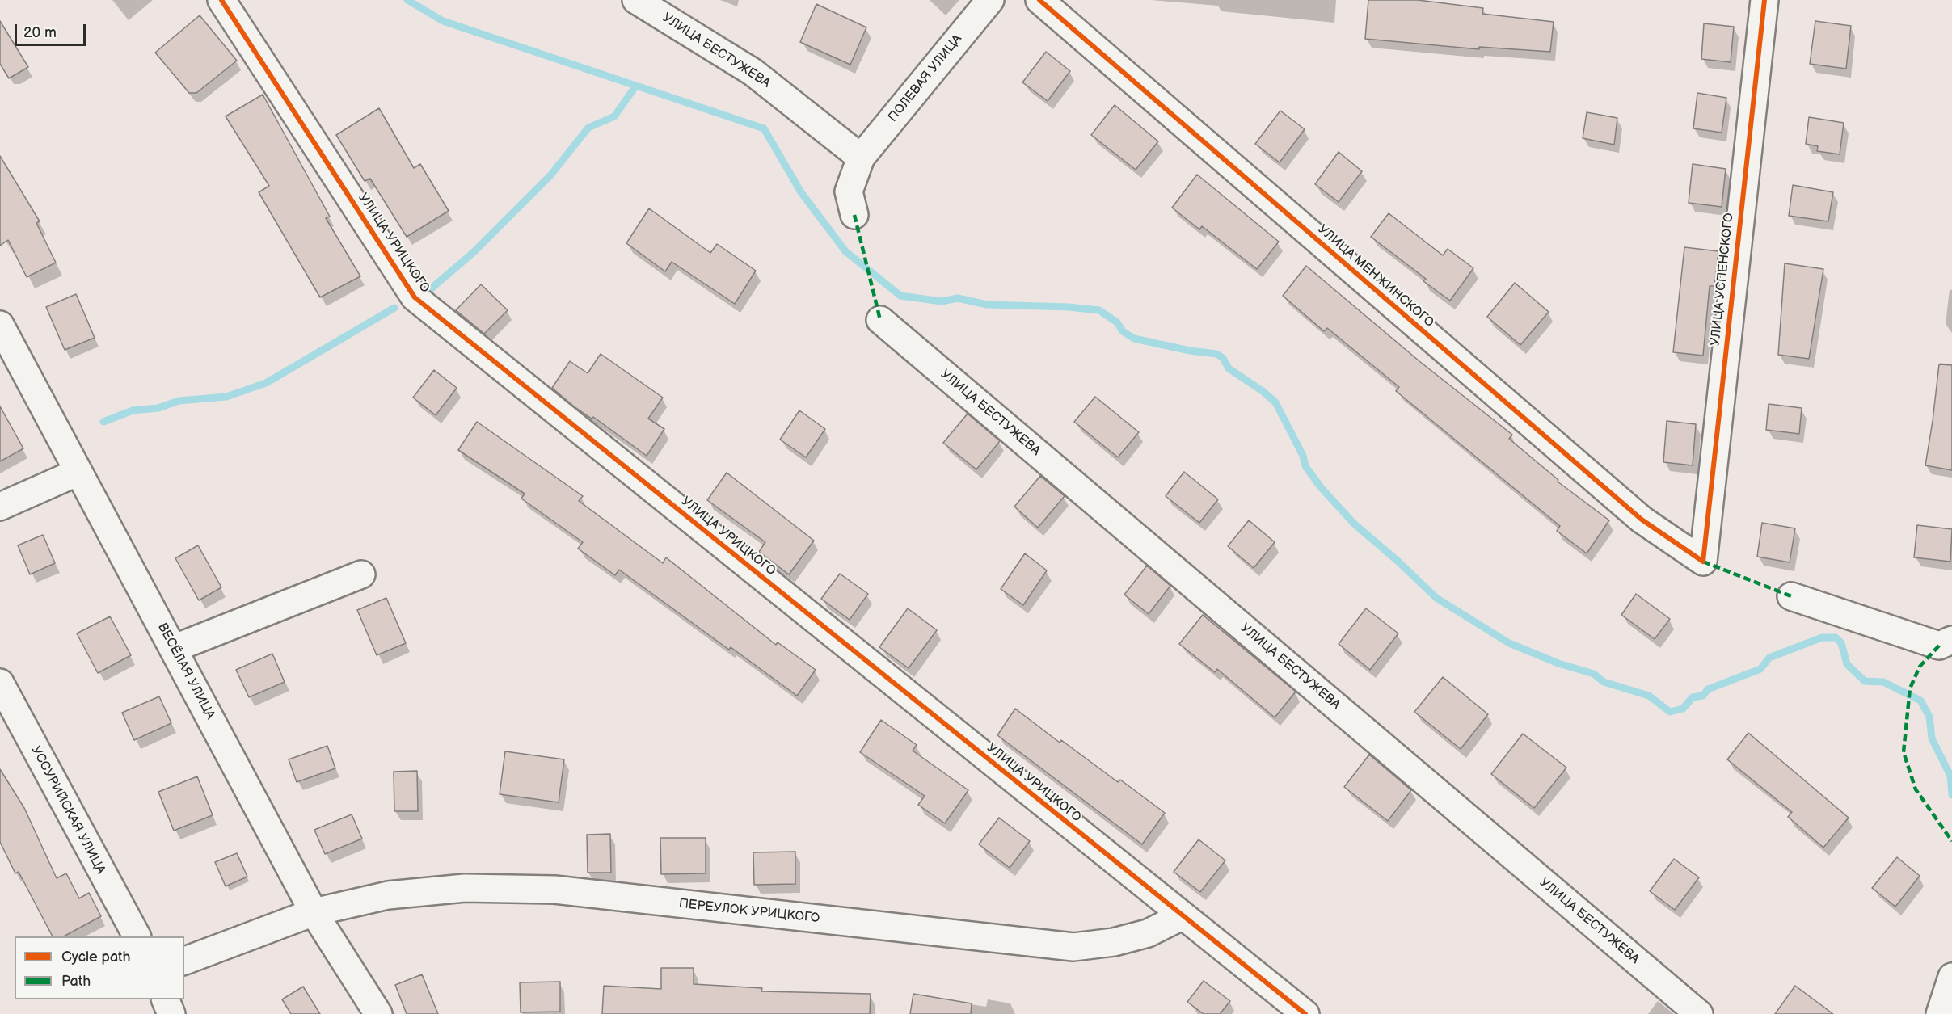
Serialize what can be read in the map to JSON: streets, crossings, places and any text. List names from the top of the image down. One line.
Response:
{"streets":{"street":["УЛИЦА БЕСТУЖЕВА","ПОЛЕВАЯ УЛИЦА","УЛИЦА УРИЦКОГО","УЛИЦА МЕНЖИНСКОГО","УЛИЦА УСПЕНСКОГО","ВЕСЁЛАЯ УЛИЦА","УССУРИЙСКАЯ УЛИЦА","ПЕРЕУЛОК УРИЦКОГО"]},"crossings":[["УЛИЦА БЕСТУЖЕВА","ПОЛЕВАЯ УЛИЦА"],["УЛИЦА УРИЦКОГО","ПЕРЕУЛОК УРИЦКОГО"],["УЛИЦА МЕНЖИНСКОГО","УЛИЦА УСПЕНСКОГО"],["ВЕСЁЛАЯ УЛИЦА","ПЕРЕУЛОК УРИЦКОГО"]],"legend":["Cycle path","Path"],"scale_bar":"20 m"}
